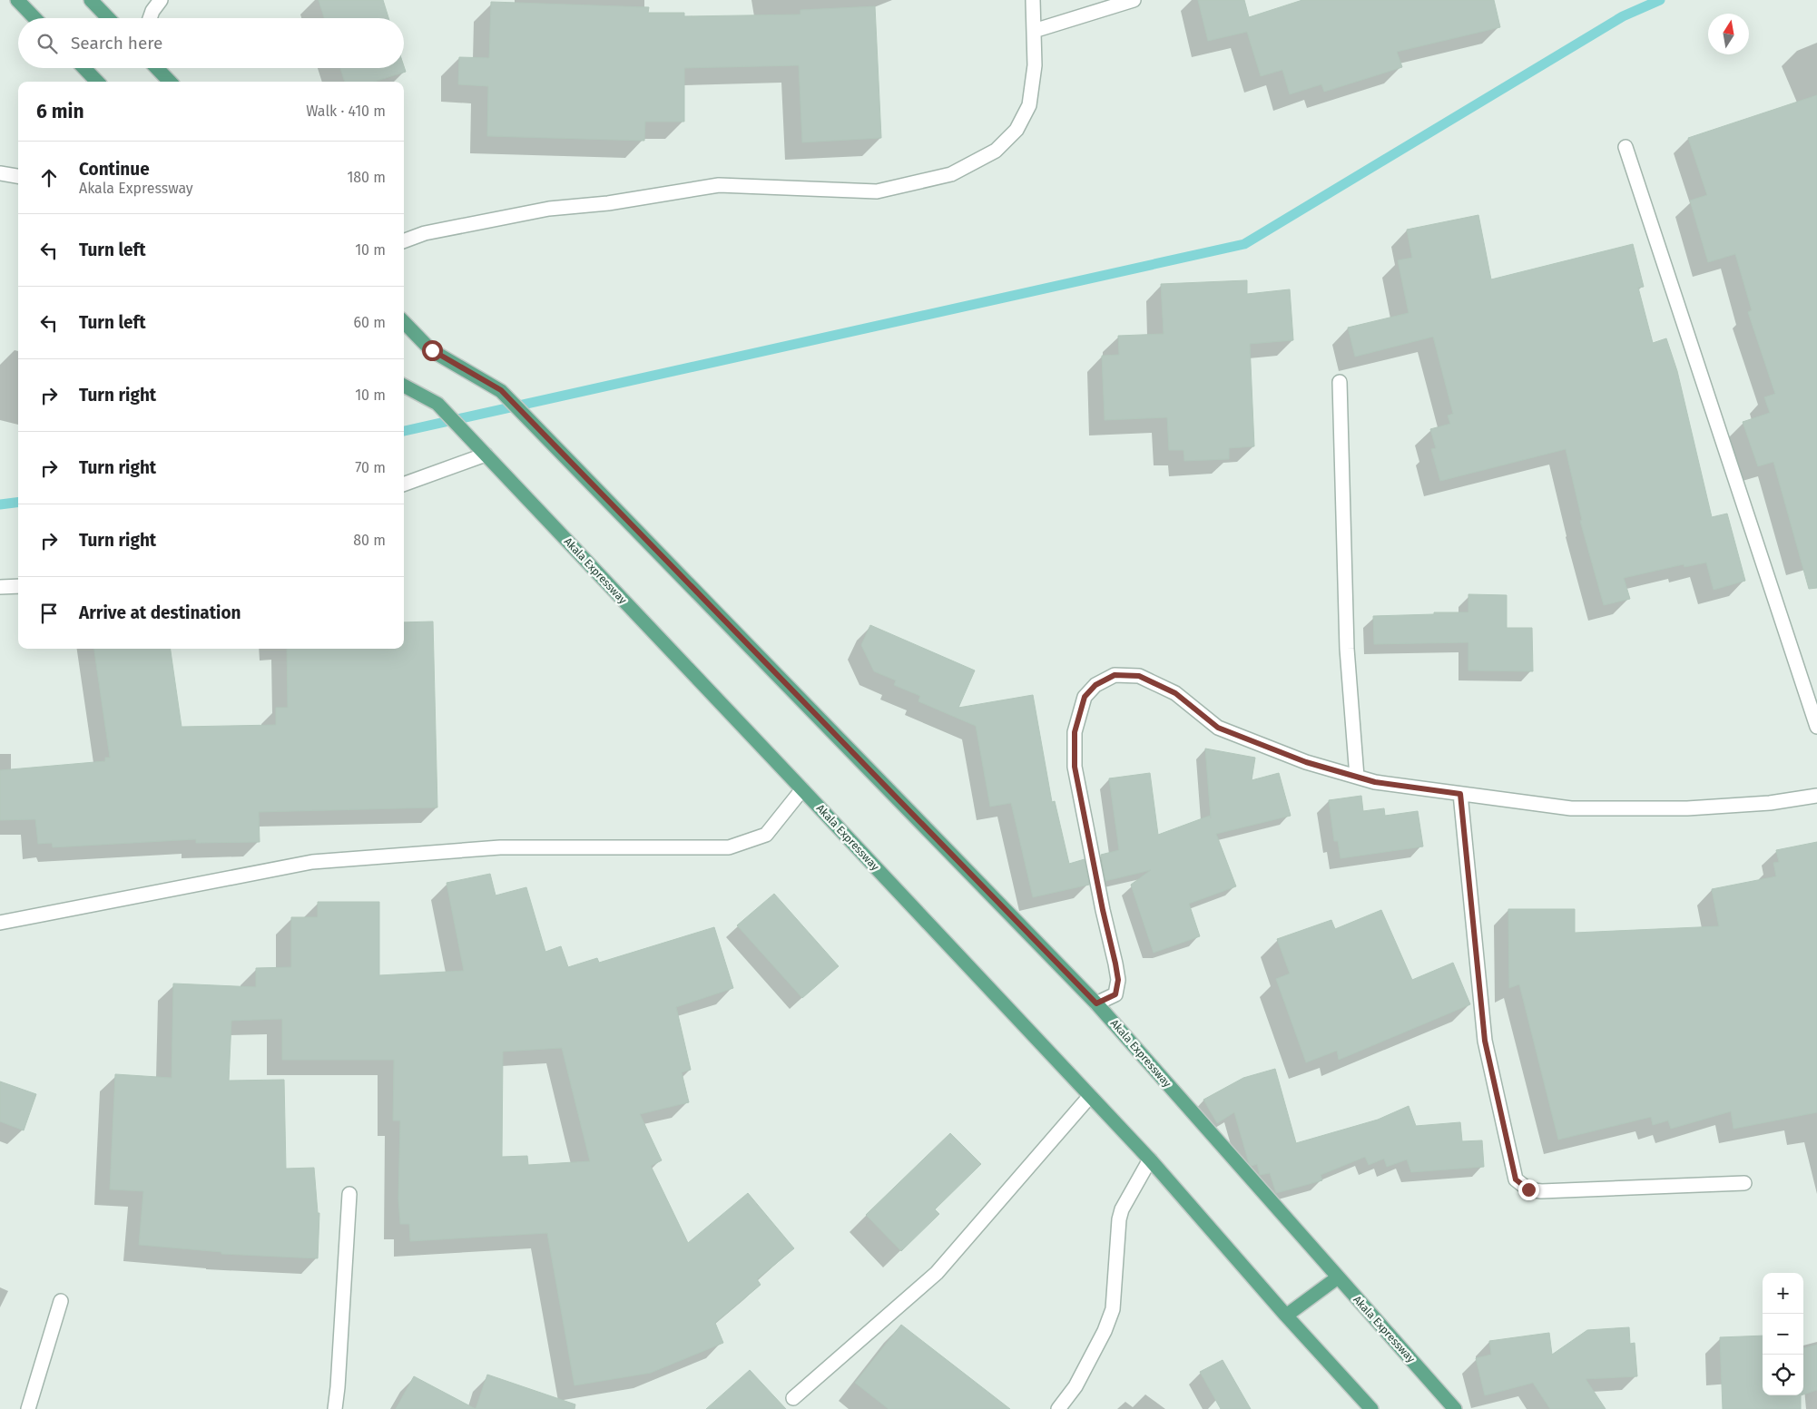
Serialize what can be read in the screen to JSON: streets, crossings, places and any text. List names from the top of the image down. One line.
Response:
{"streets":{"main road":["Akala Expressway"]},"north":"top","page":{"search":"Search here","heading":["6 min","Walk · 410 m"],"list":[["Continue","Akala Expressway","180 m"],["Turn left","10 m"],["Turn left","60 m"],["Turn right","10 m"],["Turn right","70 m"],["Turn right","80 m"],"Arrive at destination"],"map_buttons":["+","−"]}}
